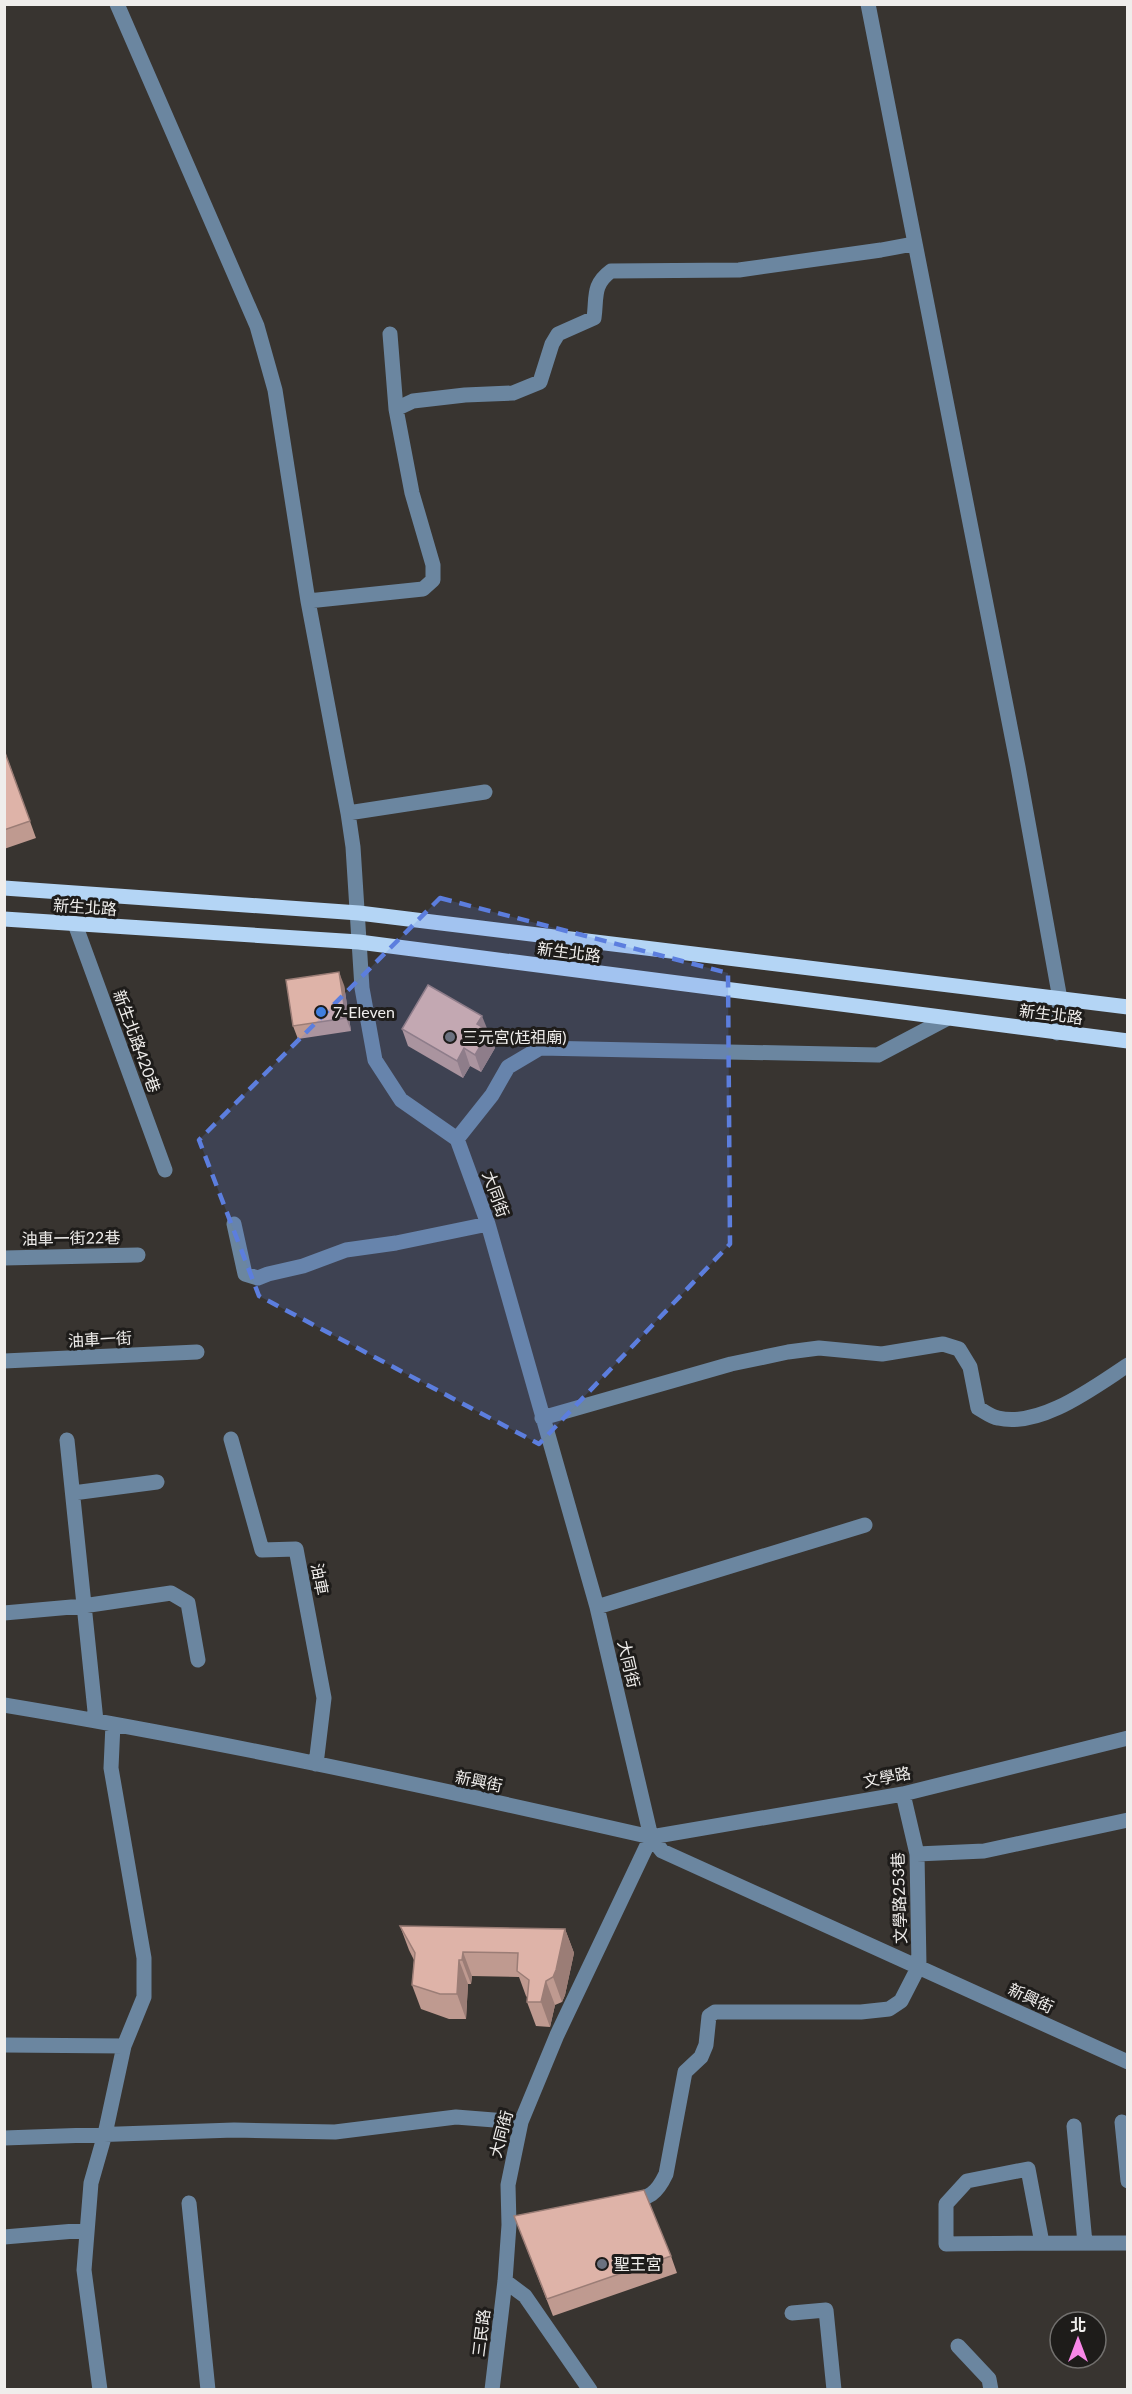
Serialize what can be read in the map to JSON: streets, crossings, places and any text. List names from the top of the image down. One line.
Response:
{"streets":{"main road":["新生北路"],"street":["新生北路420巷","大同街","油車一街22巷","油車一街","油車","文學路","新興街","文學路253巷","三民路"]},"crossings":[["新生北路","新生北路420巷"],["大同街","文學路"],["大同街","新興街"],["大同街","三民路"],["油車","新興街"],["文學路","新興街"],["文學路","文學路253巷"],["新興街","文學路253巷"]],"places":["7-Eleven","三元宮(尪祖廟)","聖王宮"],"north":"top"}
